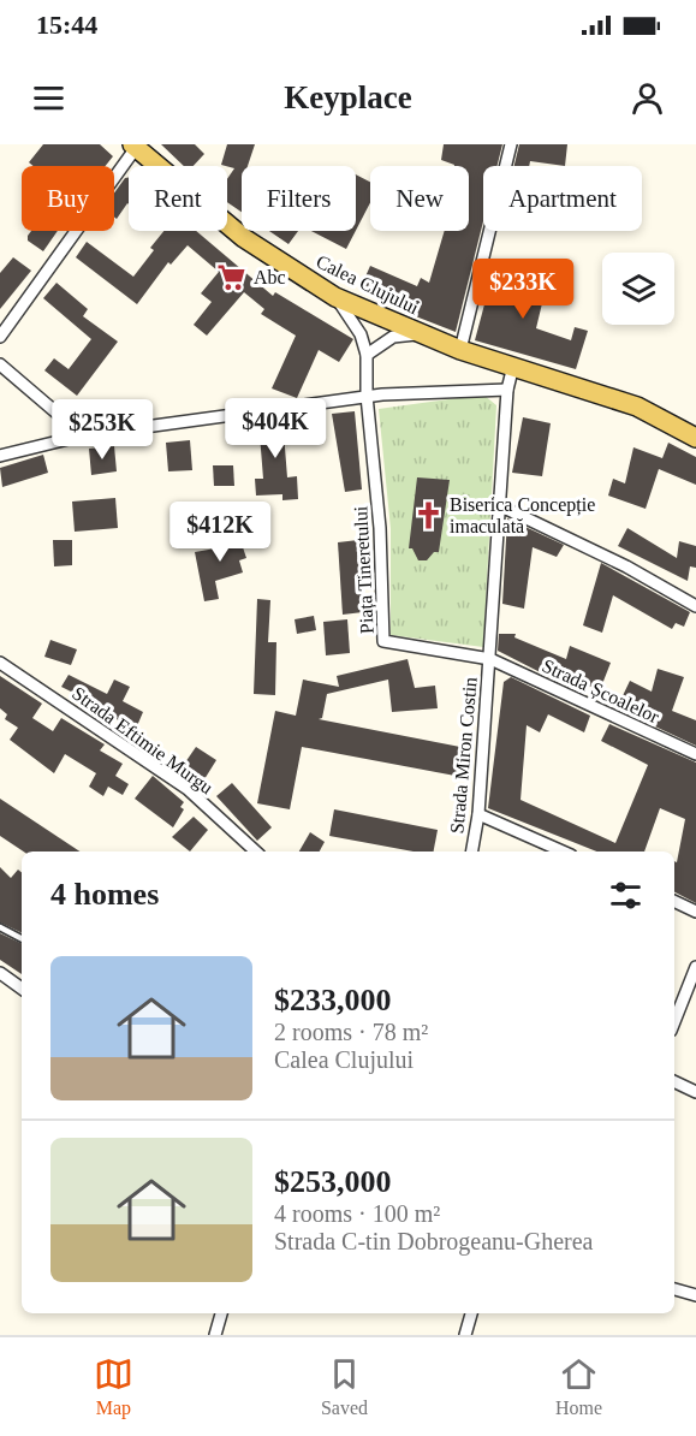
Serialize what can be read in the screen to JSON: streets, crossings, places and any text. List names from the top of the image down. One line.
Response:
{"streets":{"main road":["Calea Clujului"],"street":["Piața Tineretului","Strada Școalelor","Strada Eftimie Murgu","Strada Miron Costin"]},"crossings":[["Calea Clujului","Piața Tineretului"],["Piața Tineretului","Strada Școalelor"],["Piața Tineretului","Strada Miron Costin"],["Strada Școalelor","Strada Miron Costin"]],"places":{"supermarket":["Abc"],"church":["Biserica Concepție imaculată"]},"page":{"status":"15:44","header":"Keyplace","chip":["Buy","Rent","Filters","New","Apartment"],"price":["$233K","$404K","$253K","$412K"],"heading":"4 homes","list":[{"name":"$233,000","note":"2 rooms · 78 m² · Calea Clujului"},{"name":"$253,000","note":"4 rooms · 100 m² · Strada C-tin Dobrogeanu-Gherea"}],"tabs":["Map","Saved","Home"]}}
